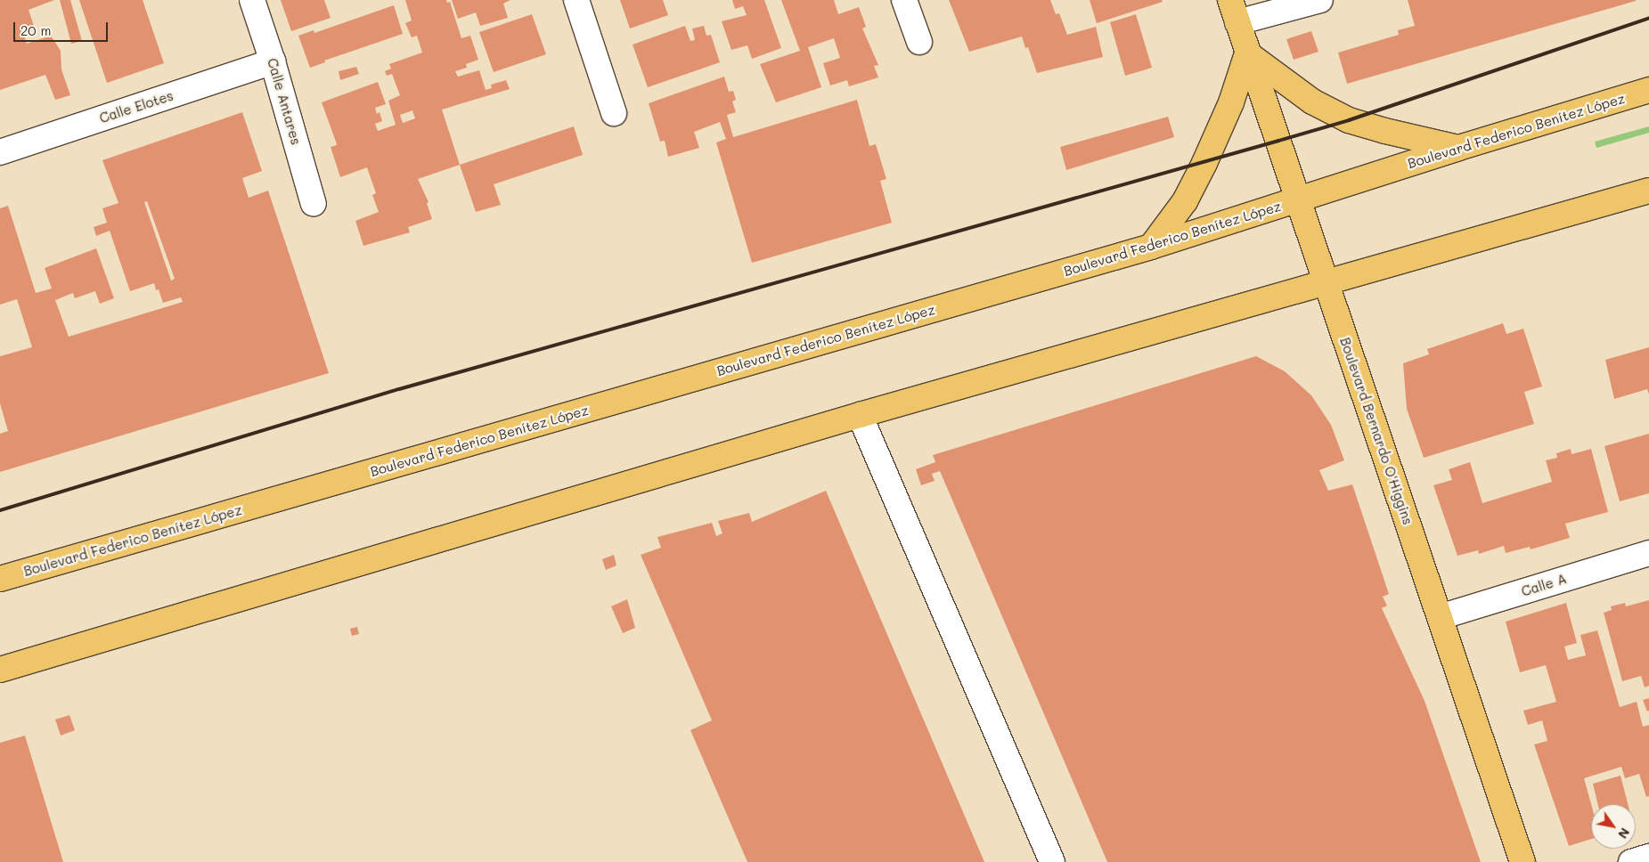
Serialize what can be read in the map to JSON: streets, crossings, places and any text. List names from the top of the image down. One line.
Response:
{"streets":{"main road":["Boulevard Federico Benítez López","Boulevard Bernardo O'Higgins"],"street":["Calle Antares","Calle Elotes","Calle A"]},"crossings":[["Calle Antares","Calle Elotes"],["Boulevard Federico Benítez López","Boulevard Bernardo O'Higgins"],["Boulevard Bernardo O'Higgins","Calle A"]],"scale_bar":"20 m","north":"bottom right"}
